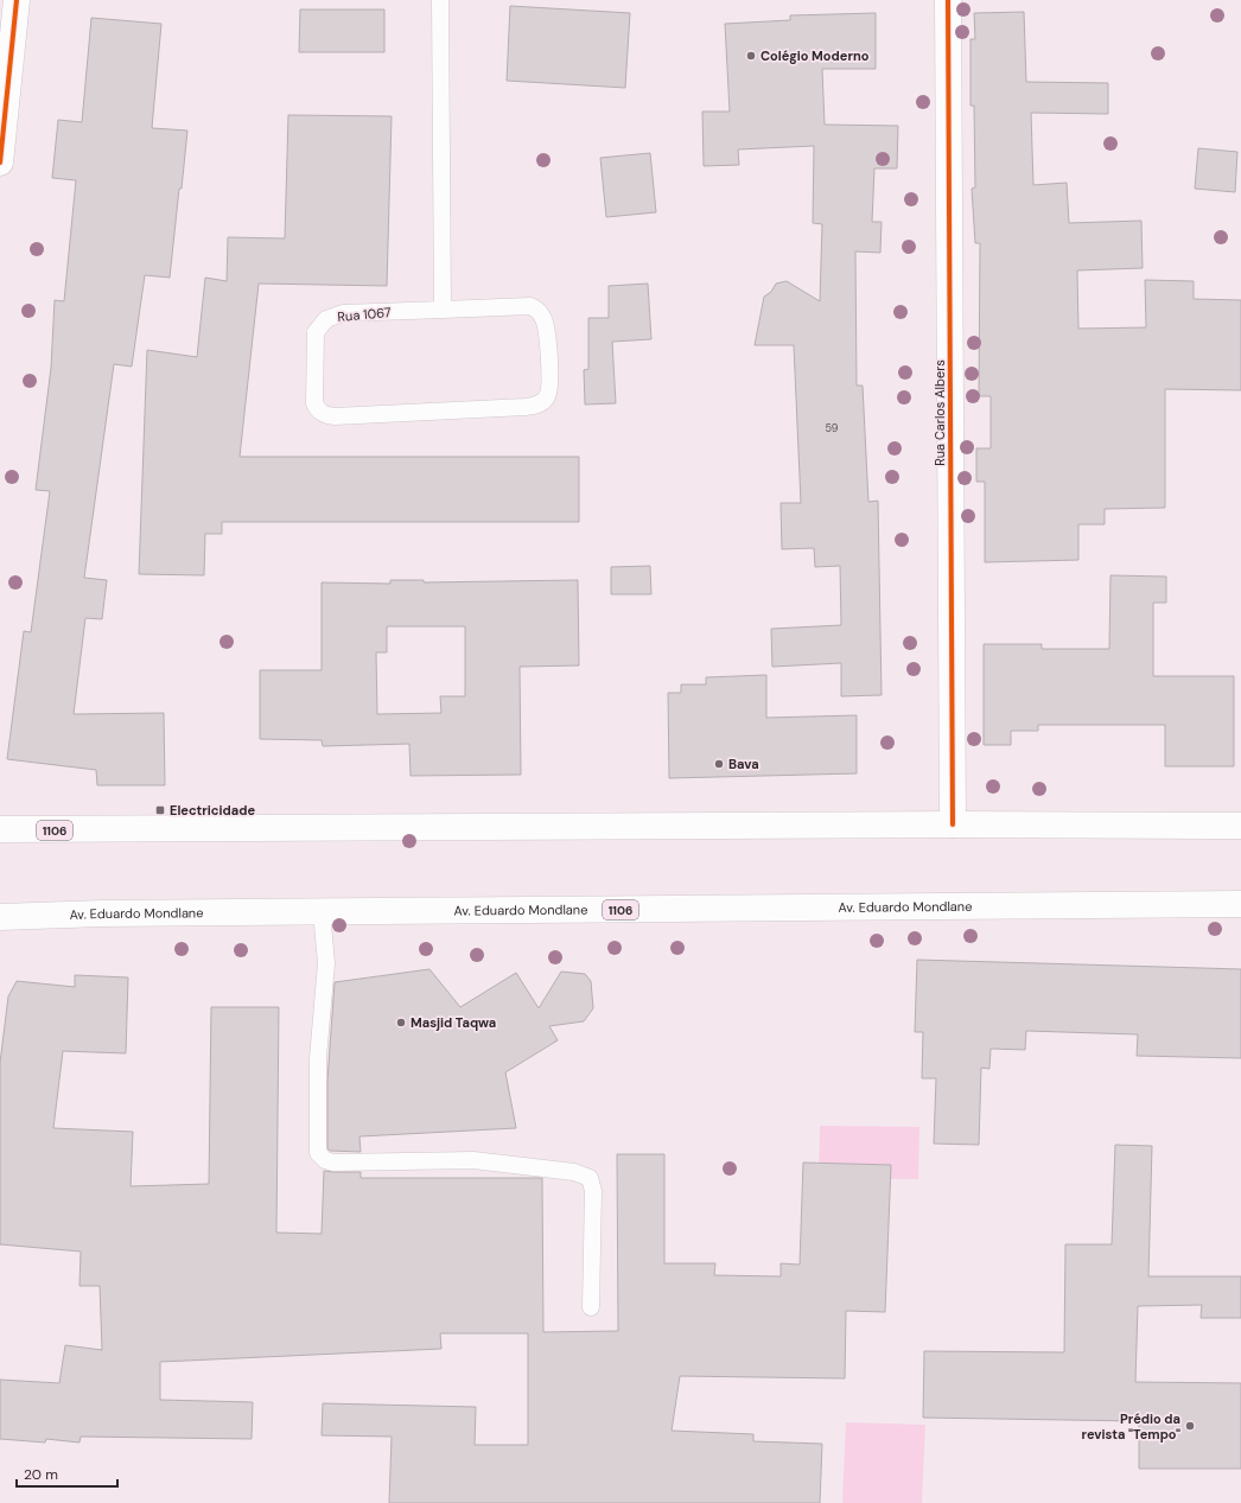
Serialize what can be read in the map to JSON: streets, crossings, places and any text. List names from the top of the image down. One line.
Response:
{"streets":{"main road":["Rua Carlos Albers","1106","Av. Eduardo Mondlane"],"lane":["Rua 1067"]},"crossings":[["Rua Carlos Albers","1106"]],"places":{"other":["Colégio Moderno","Bava","Masjid Taqwa","Prédio da revista \"Tempo\""],"transit":["Electricidade"]},"house_numbers":["59"],"scale_bar":"20 m"}
